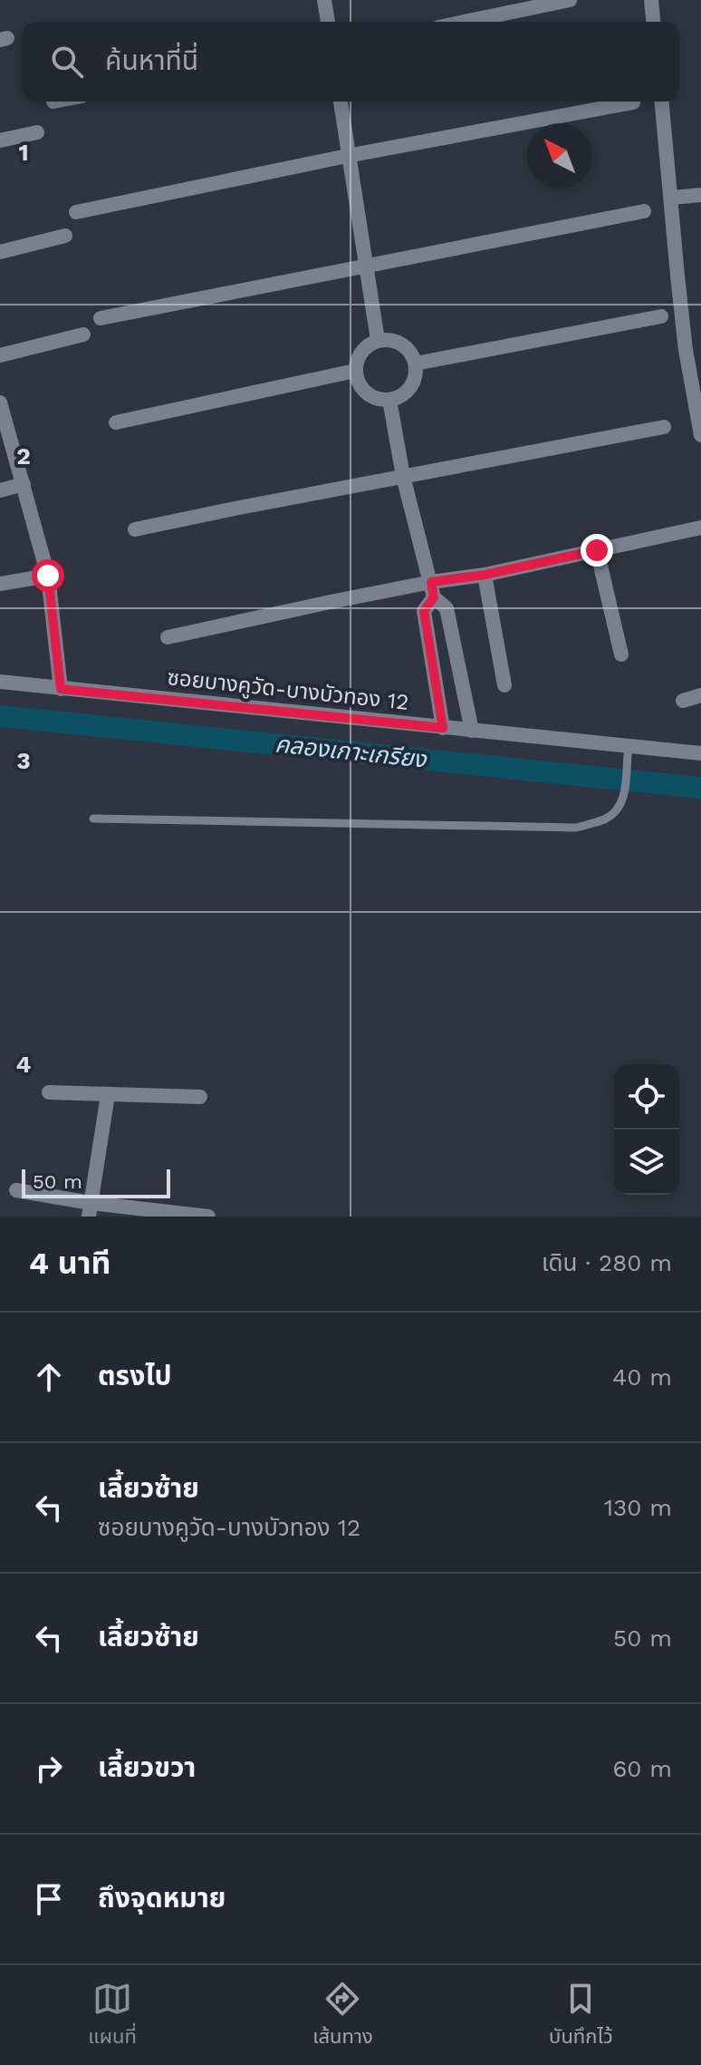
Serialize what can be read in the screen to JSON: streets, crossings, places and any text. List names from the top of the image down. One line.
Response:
{"streets":{"street":["ซอยบางคูวัด-บางบัวทอง 12"]},"water":["คลองเกาะเกรียง"],"scale_bar":"50 m","north":"top left","page":{"search":"ค้นหาที่นี่","scale":"50 m","heading":["4 นาที","เดิน · 280 m"],"list":[["ตรงไป","40 m"],["เลี้ยวซ้าย","ซอยบางคูวัด-บางบัวทอง 12","130 m"],["เลี้ยวซ้าย","50 m"],["เลี้ยวขวา","60 m"],"ถึงจุดหมาย"],"nav":["แผนที่","เส้นทาง","บันทึกไว้"]},"grid":{"rows":["1","2","3","4"]}}
